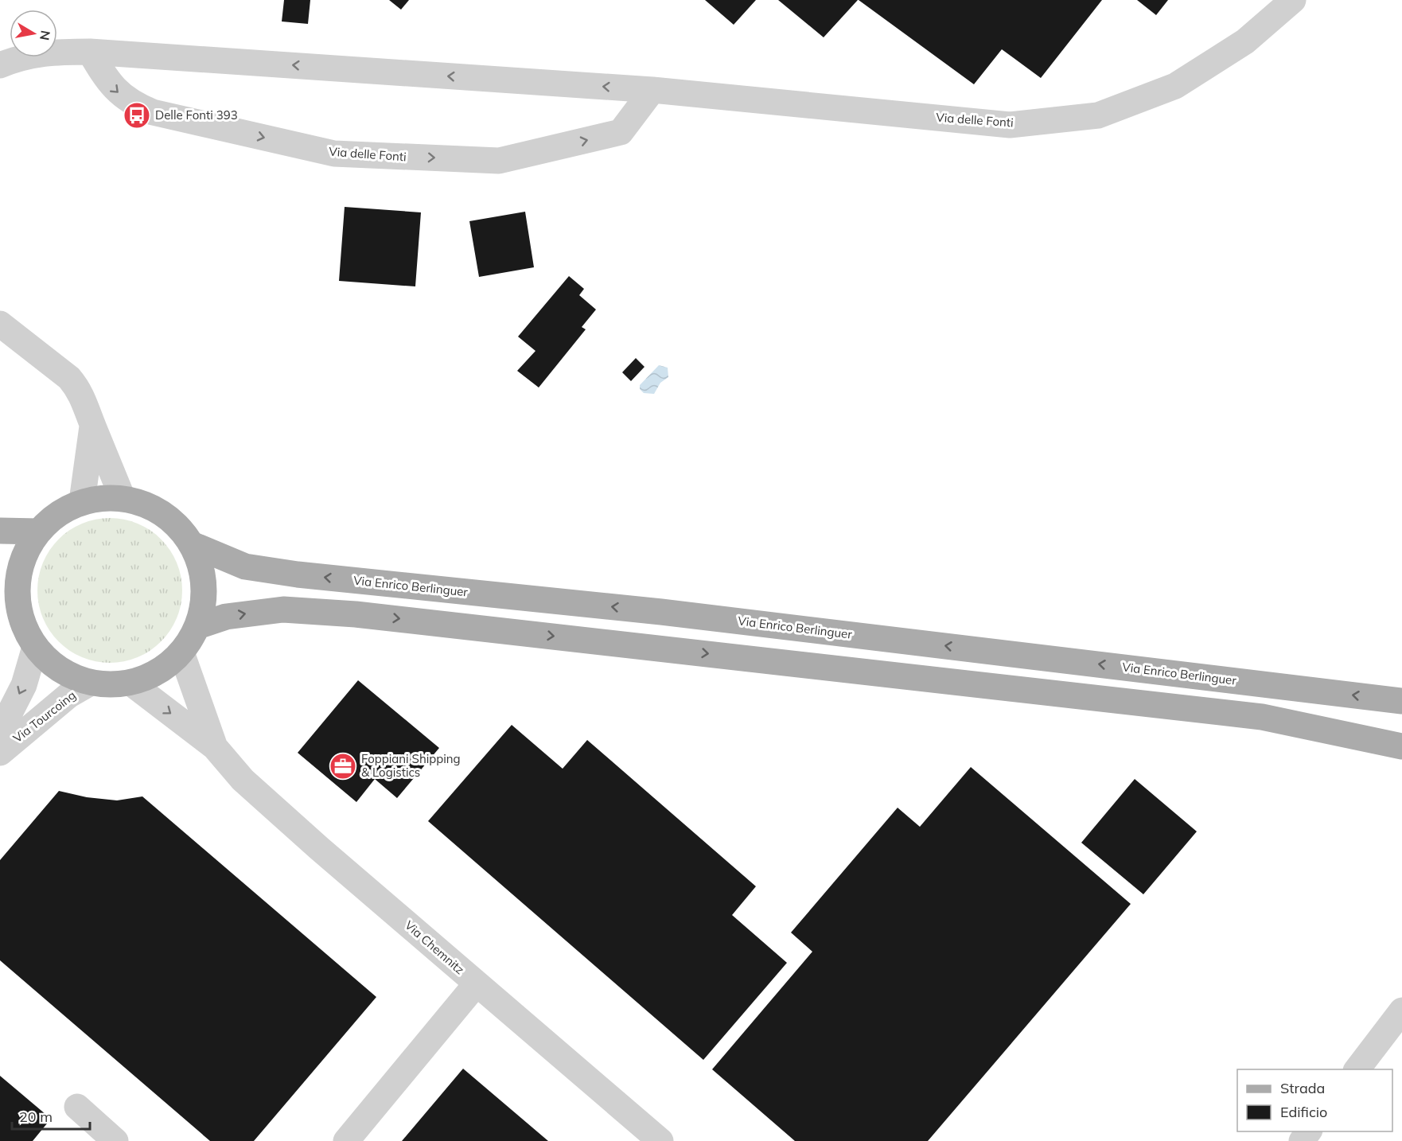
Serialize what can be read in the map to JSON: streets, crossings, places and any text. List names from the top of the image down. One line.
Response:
{"streets":{"main road":["Via Enrico Berlinguer"],"street":["Via delle Fonti","Via Tourcoing","Via Chemnitz"]},"crossings":[["Via Enrico Berlinguer","Via Tourcoing"],["Via Enrico Berlinguer","Via Chemnitz"]],"one_way":["Via Tourcoing"],"places":{"bus stop":["Delle Fonti 393"],"office":["Foppiani Shipping & Logistics"]},"legend":["Strada","Edificio"],"scale_bar":"20 m","north":"right"}
